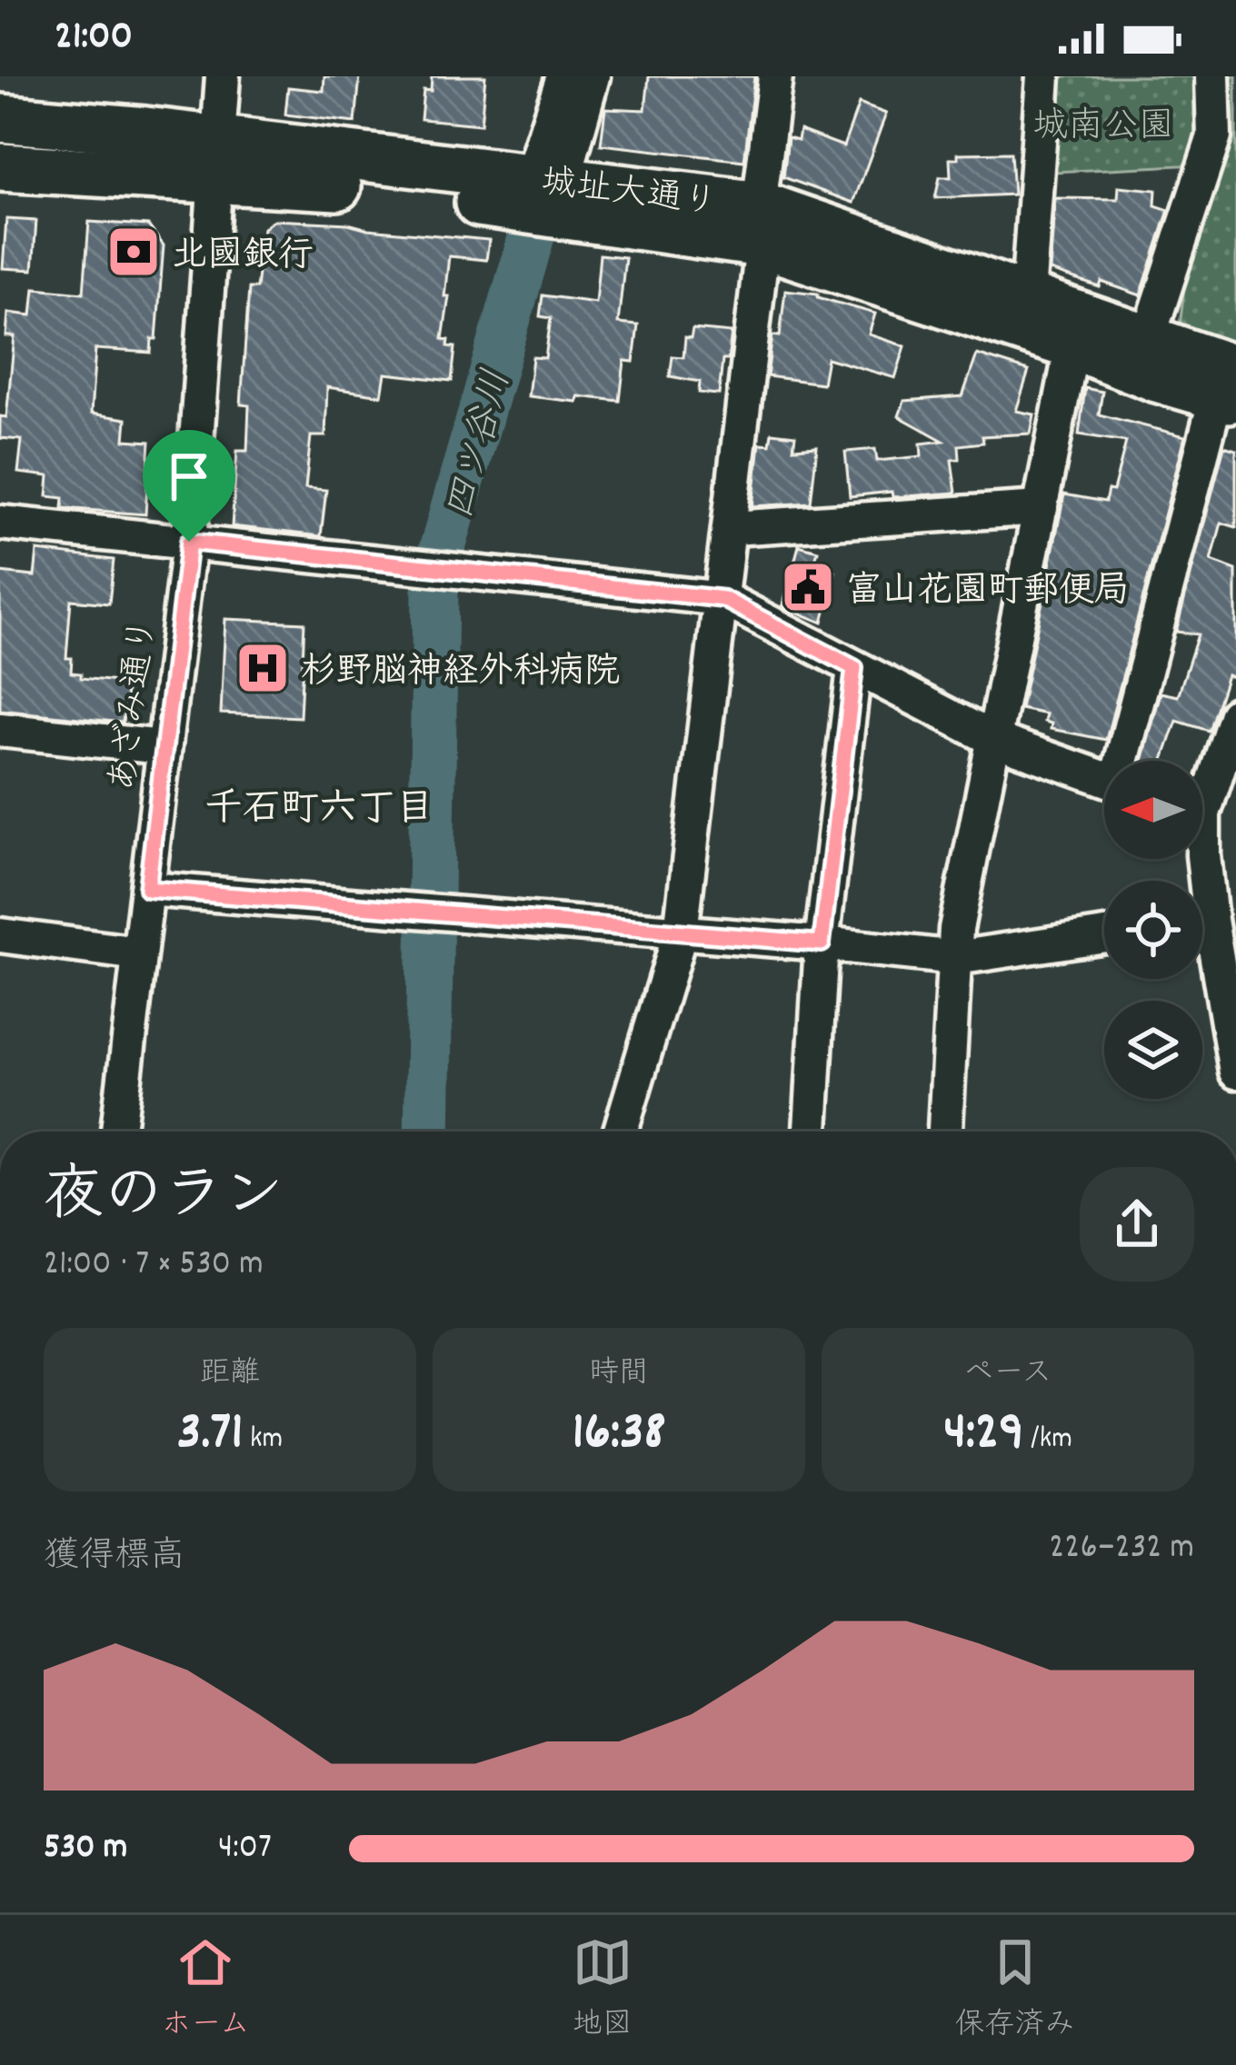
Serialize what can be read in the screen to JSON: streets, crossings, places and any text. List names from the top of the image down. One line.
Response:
{"streets":{"highway":["城址大通り"],"street":["あざみ通り"]},"crossings":[["城址大通り","あざみ通り"]],"districts":["千石町六丁目"],"water":["四ツ谷川"],"parks":["城南公園"],"places":{"bank":["北國銀行"],"public building":["富山花園町郵便局"],"hospital":["杉野脳神経外科病院"]},"north":"left","page":{"status":"21:00","heading":["夜のラン","21:00 · 7 × 530 m"],"stats":[["距離","3.71 km"],["時間","16:38"],["ペース","4:29 /km"]],"chart":["獲得標高","226–232 m"],"list":[{"name":"530 m","note":"4:07"}],"tabs":["ホーム","地図","保存済み"]}}
